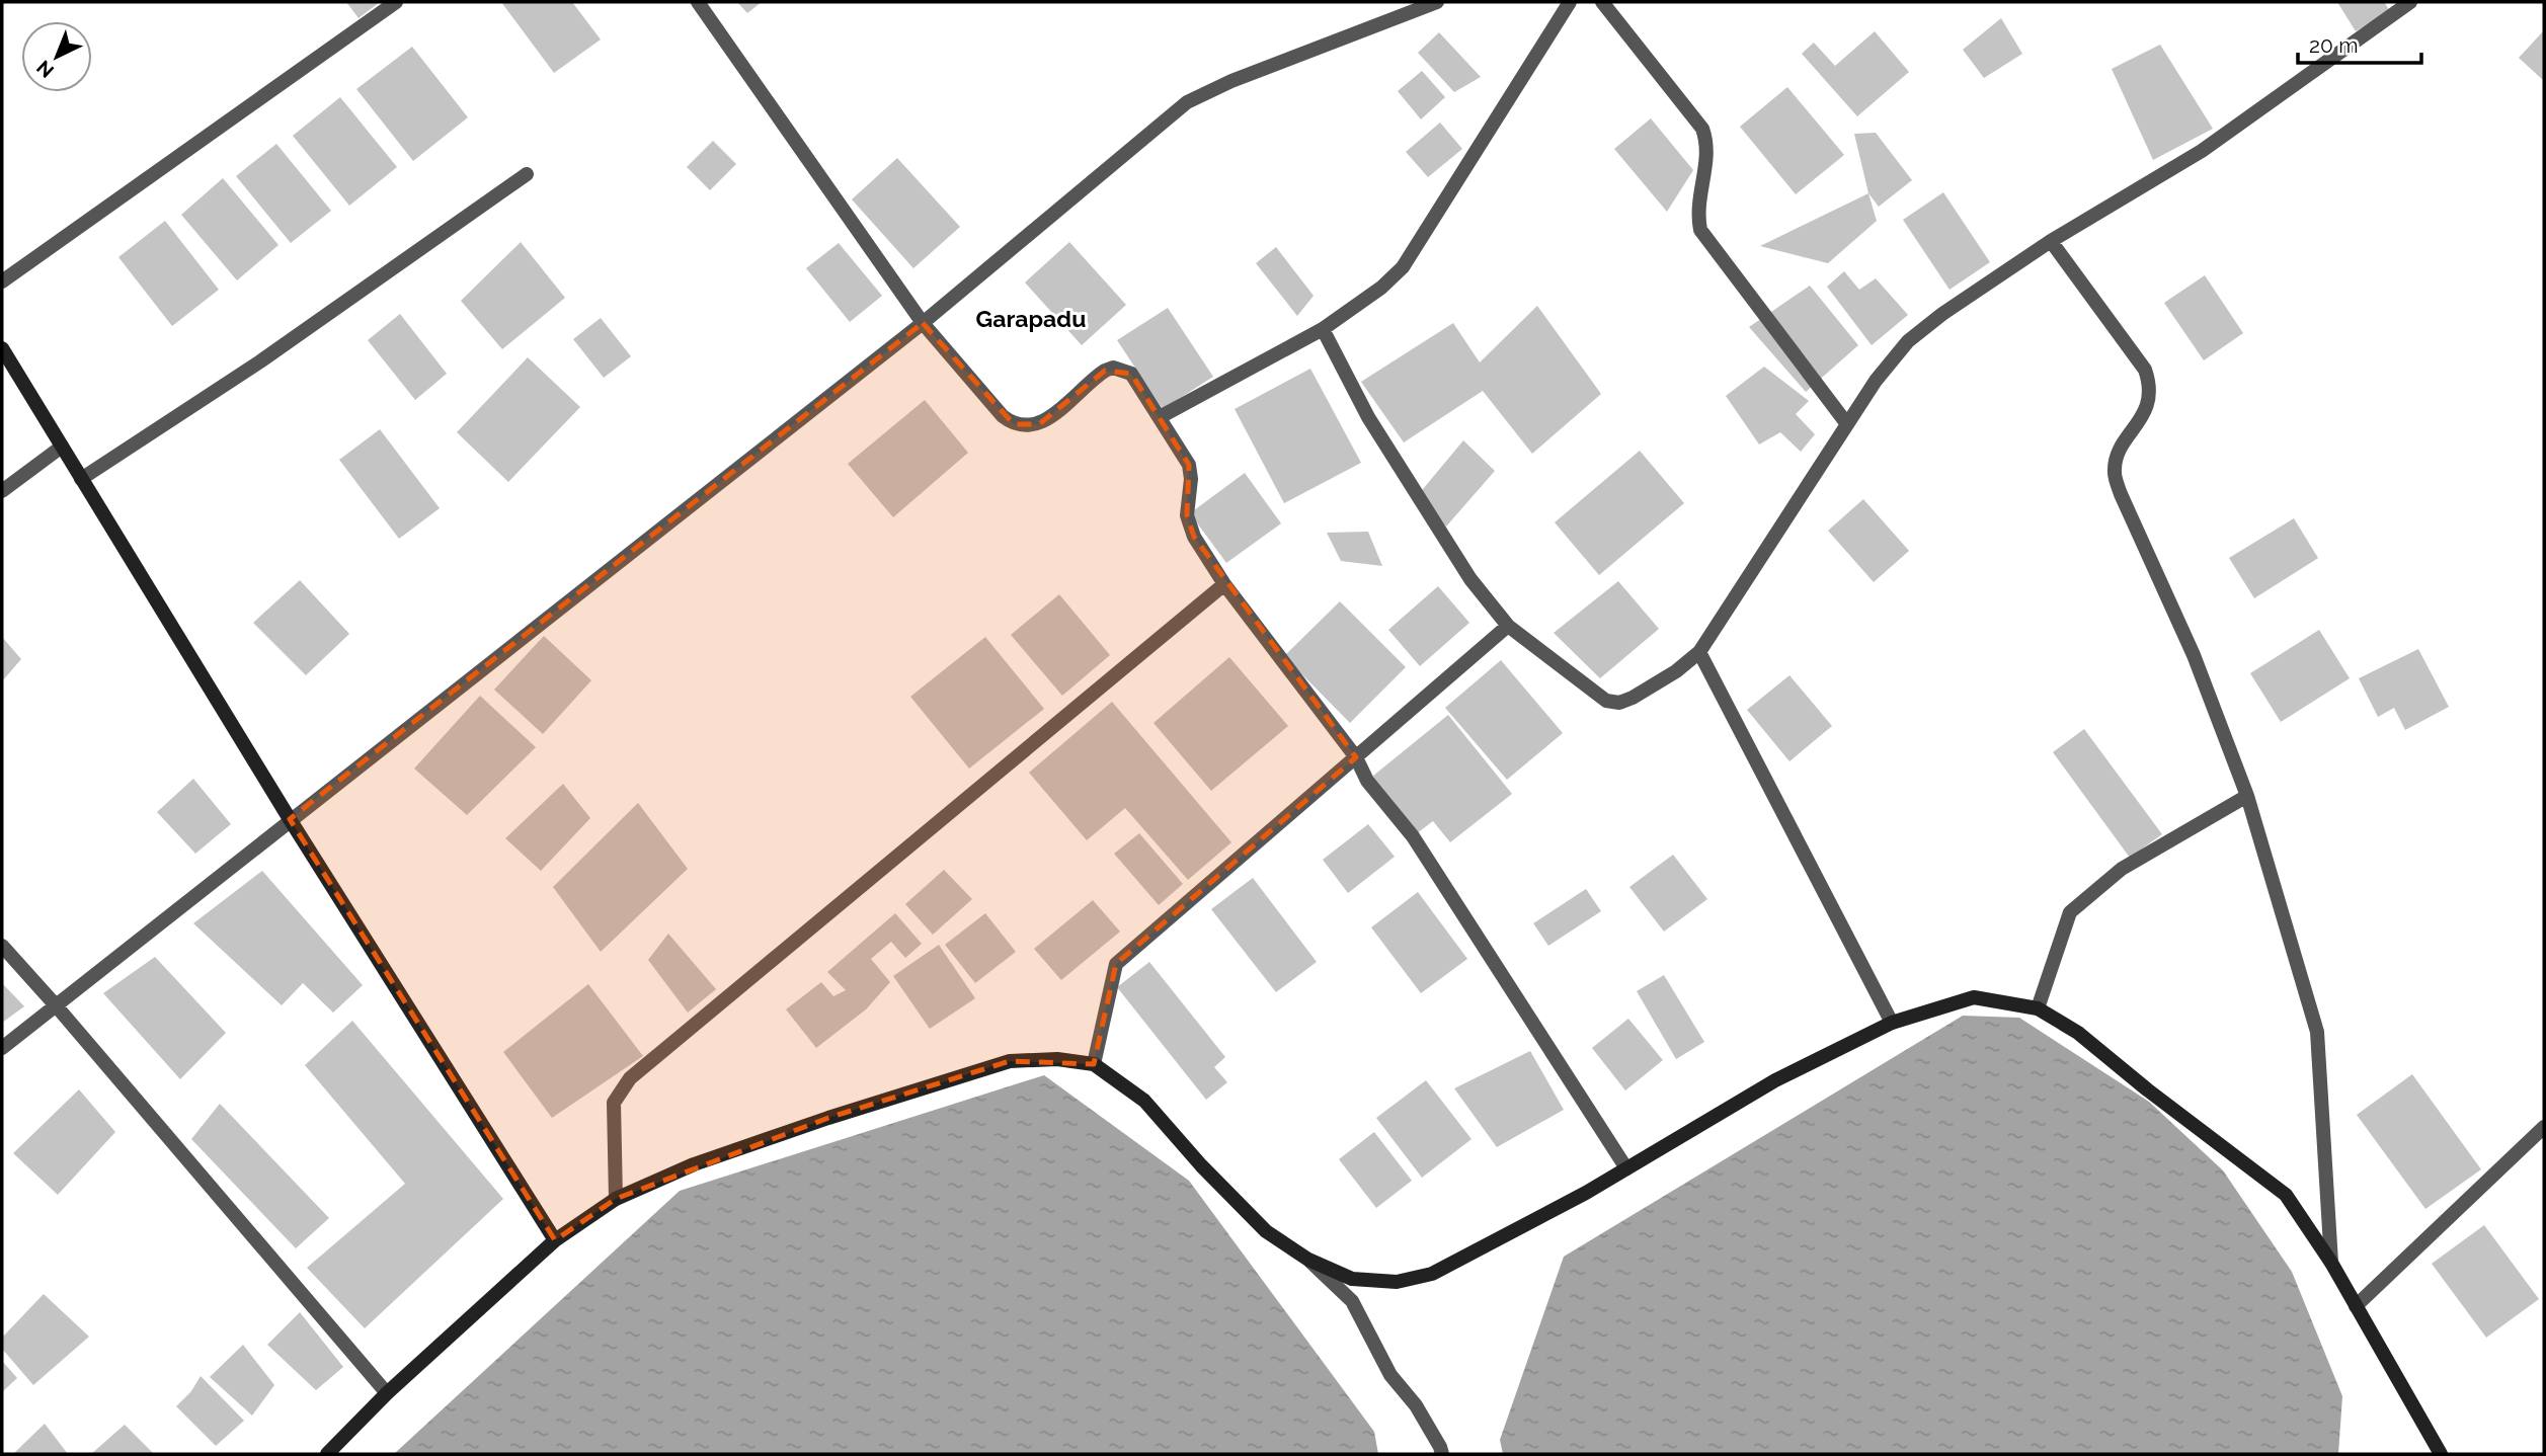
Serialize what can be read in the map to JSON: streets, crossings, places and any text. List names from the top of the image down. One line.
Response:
{"districts":["Garapadu"],"scale_bar":"20 m","north":"bottom left"}
